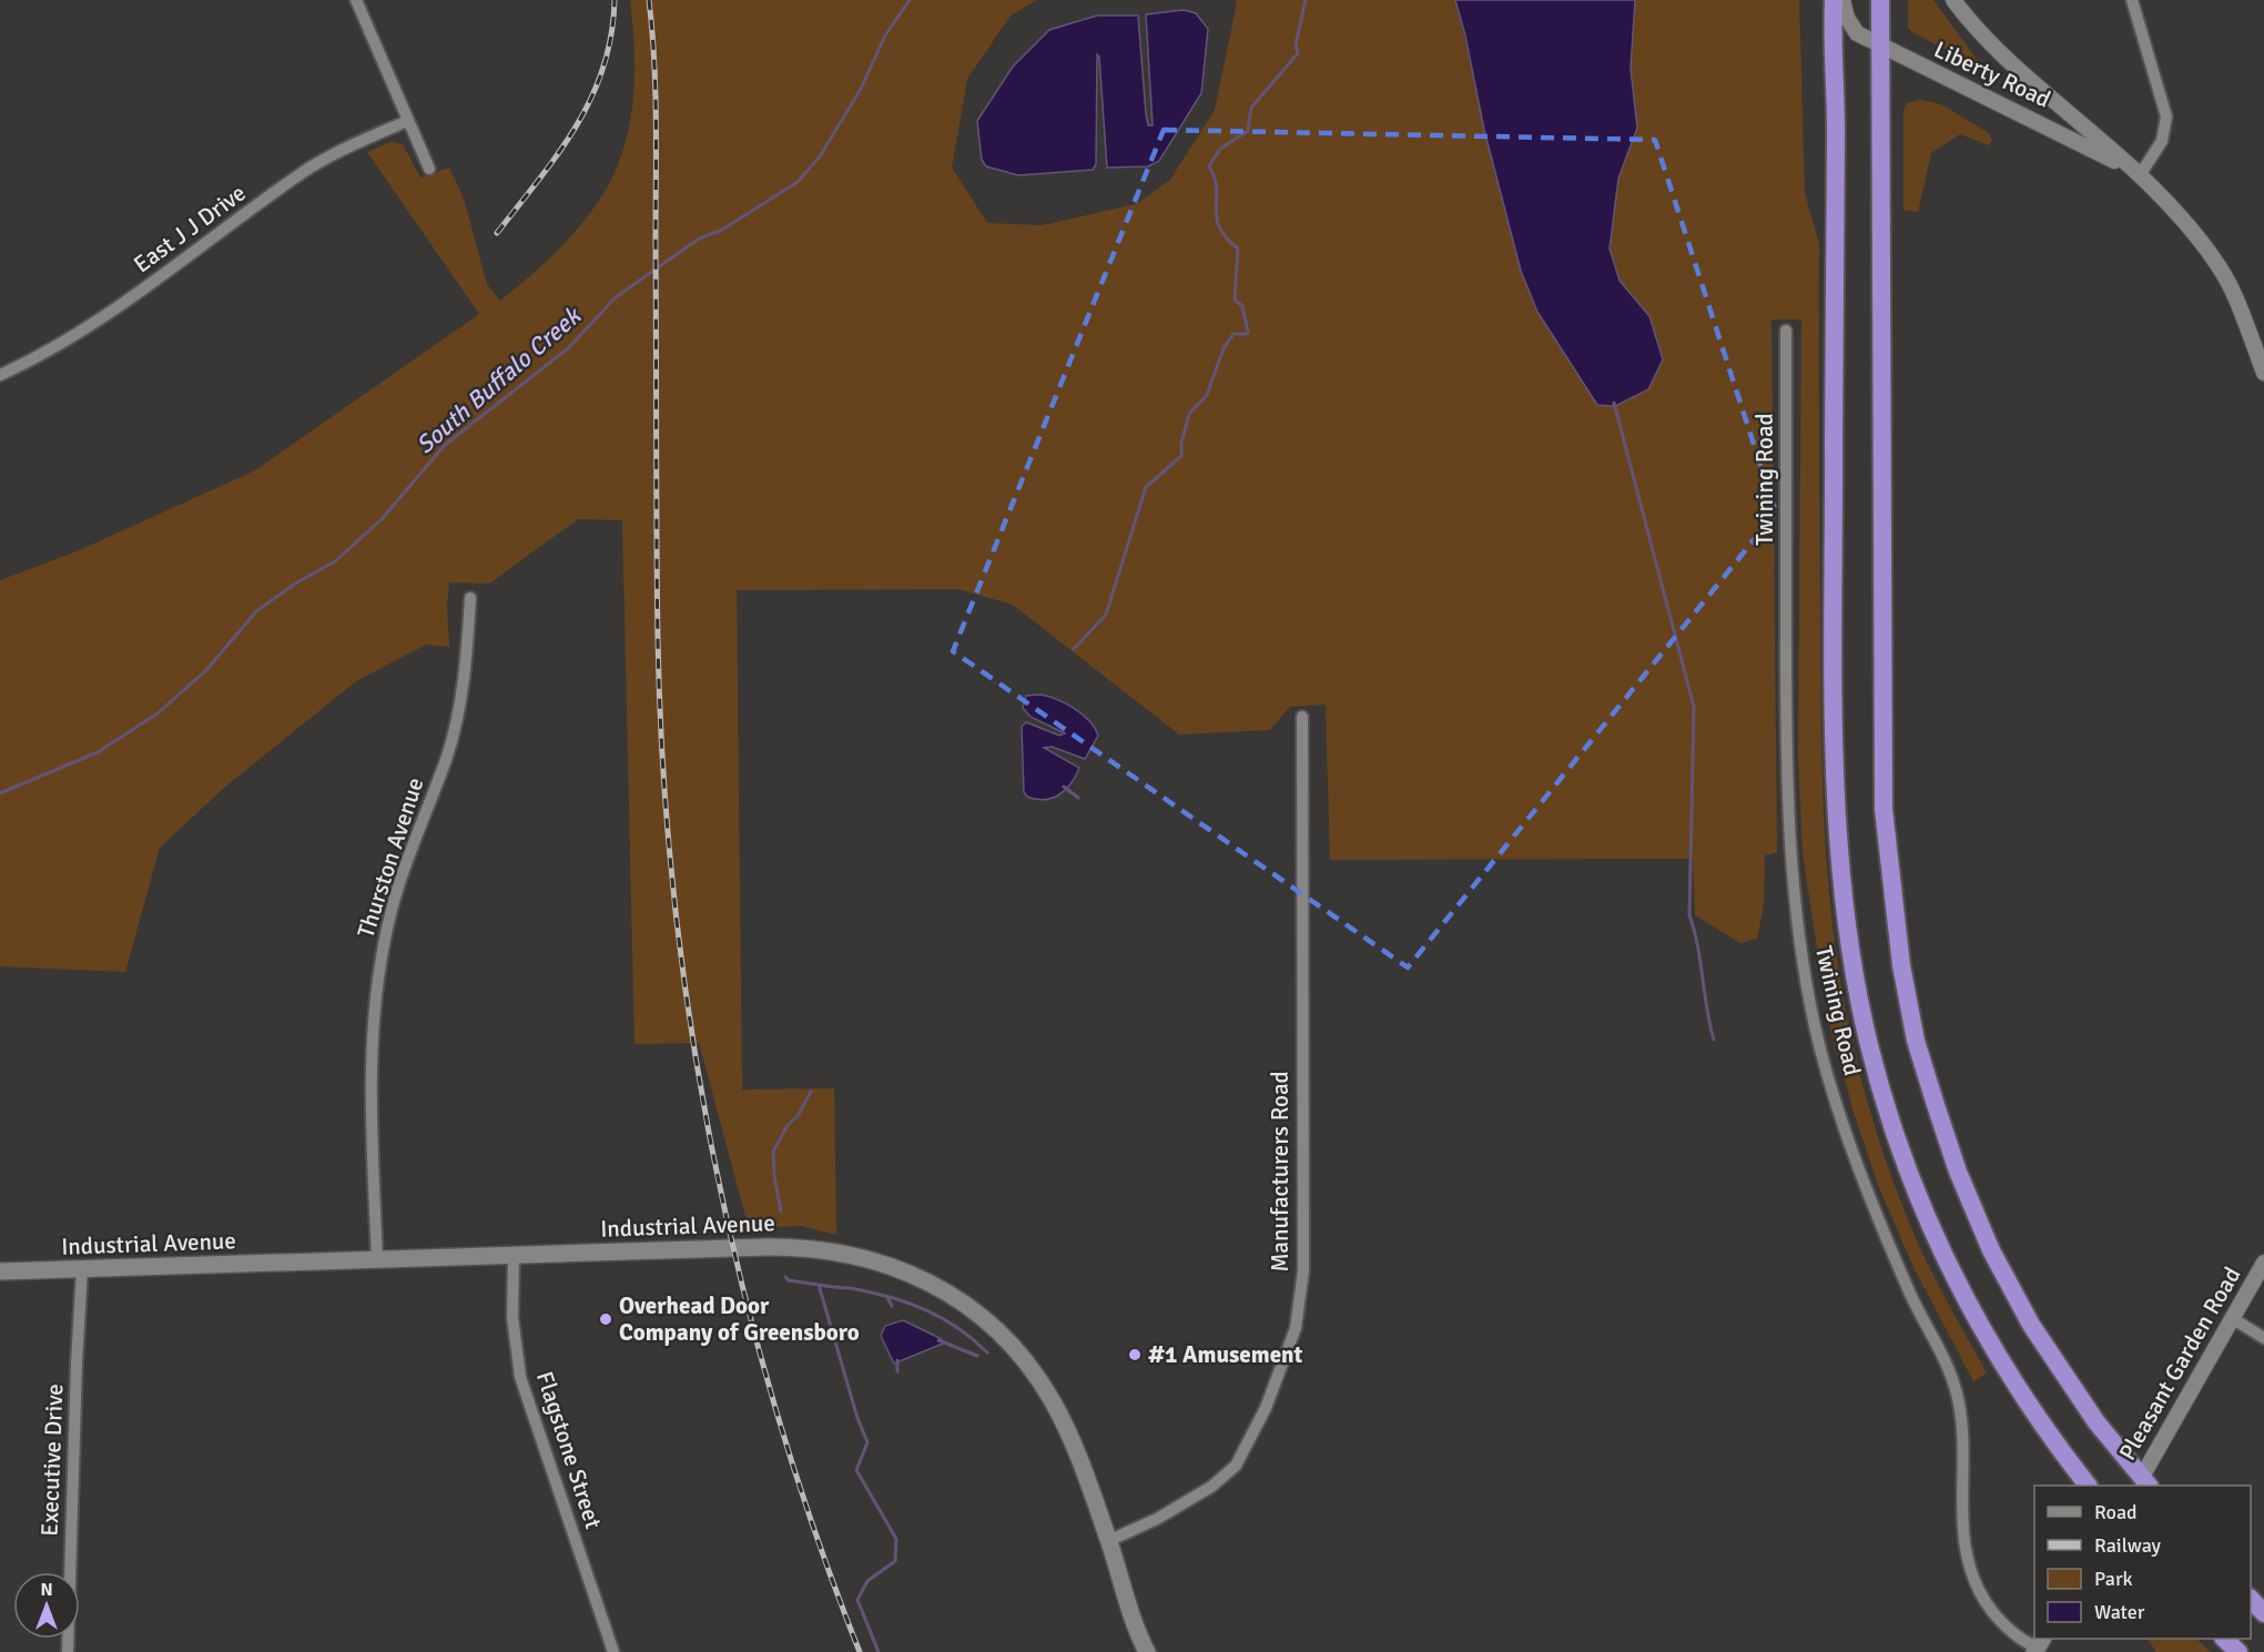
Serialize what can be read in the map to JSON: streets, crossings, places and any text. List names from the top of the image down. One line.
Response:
{"streets":{"main road":["Industrial Avenue"],"street":["Liberty Road","East J J Drive","Twining Road","Thurston Avenue","Manufacturers Road","Pleasant Garden Road","Flagstone Street","Executive Drive"]},"crossings":[["Thurston Avenue","Industrial Avenue"],["Manufacturers Road","Industrial Avenue"],["Industrial Avenue","Flagstone Street"],["Industrial Avenue","Executive Drive"]],"water":["South Buffalo Creek"],"places":["Overhead Door Company of Greensboro","#1 Amusement"],"legend":["Road","Railway","Park","Water"],"north":"top"}
